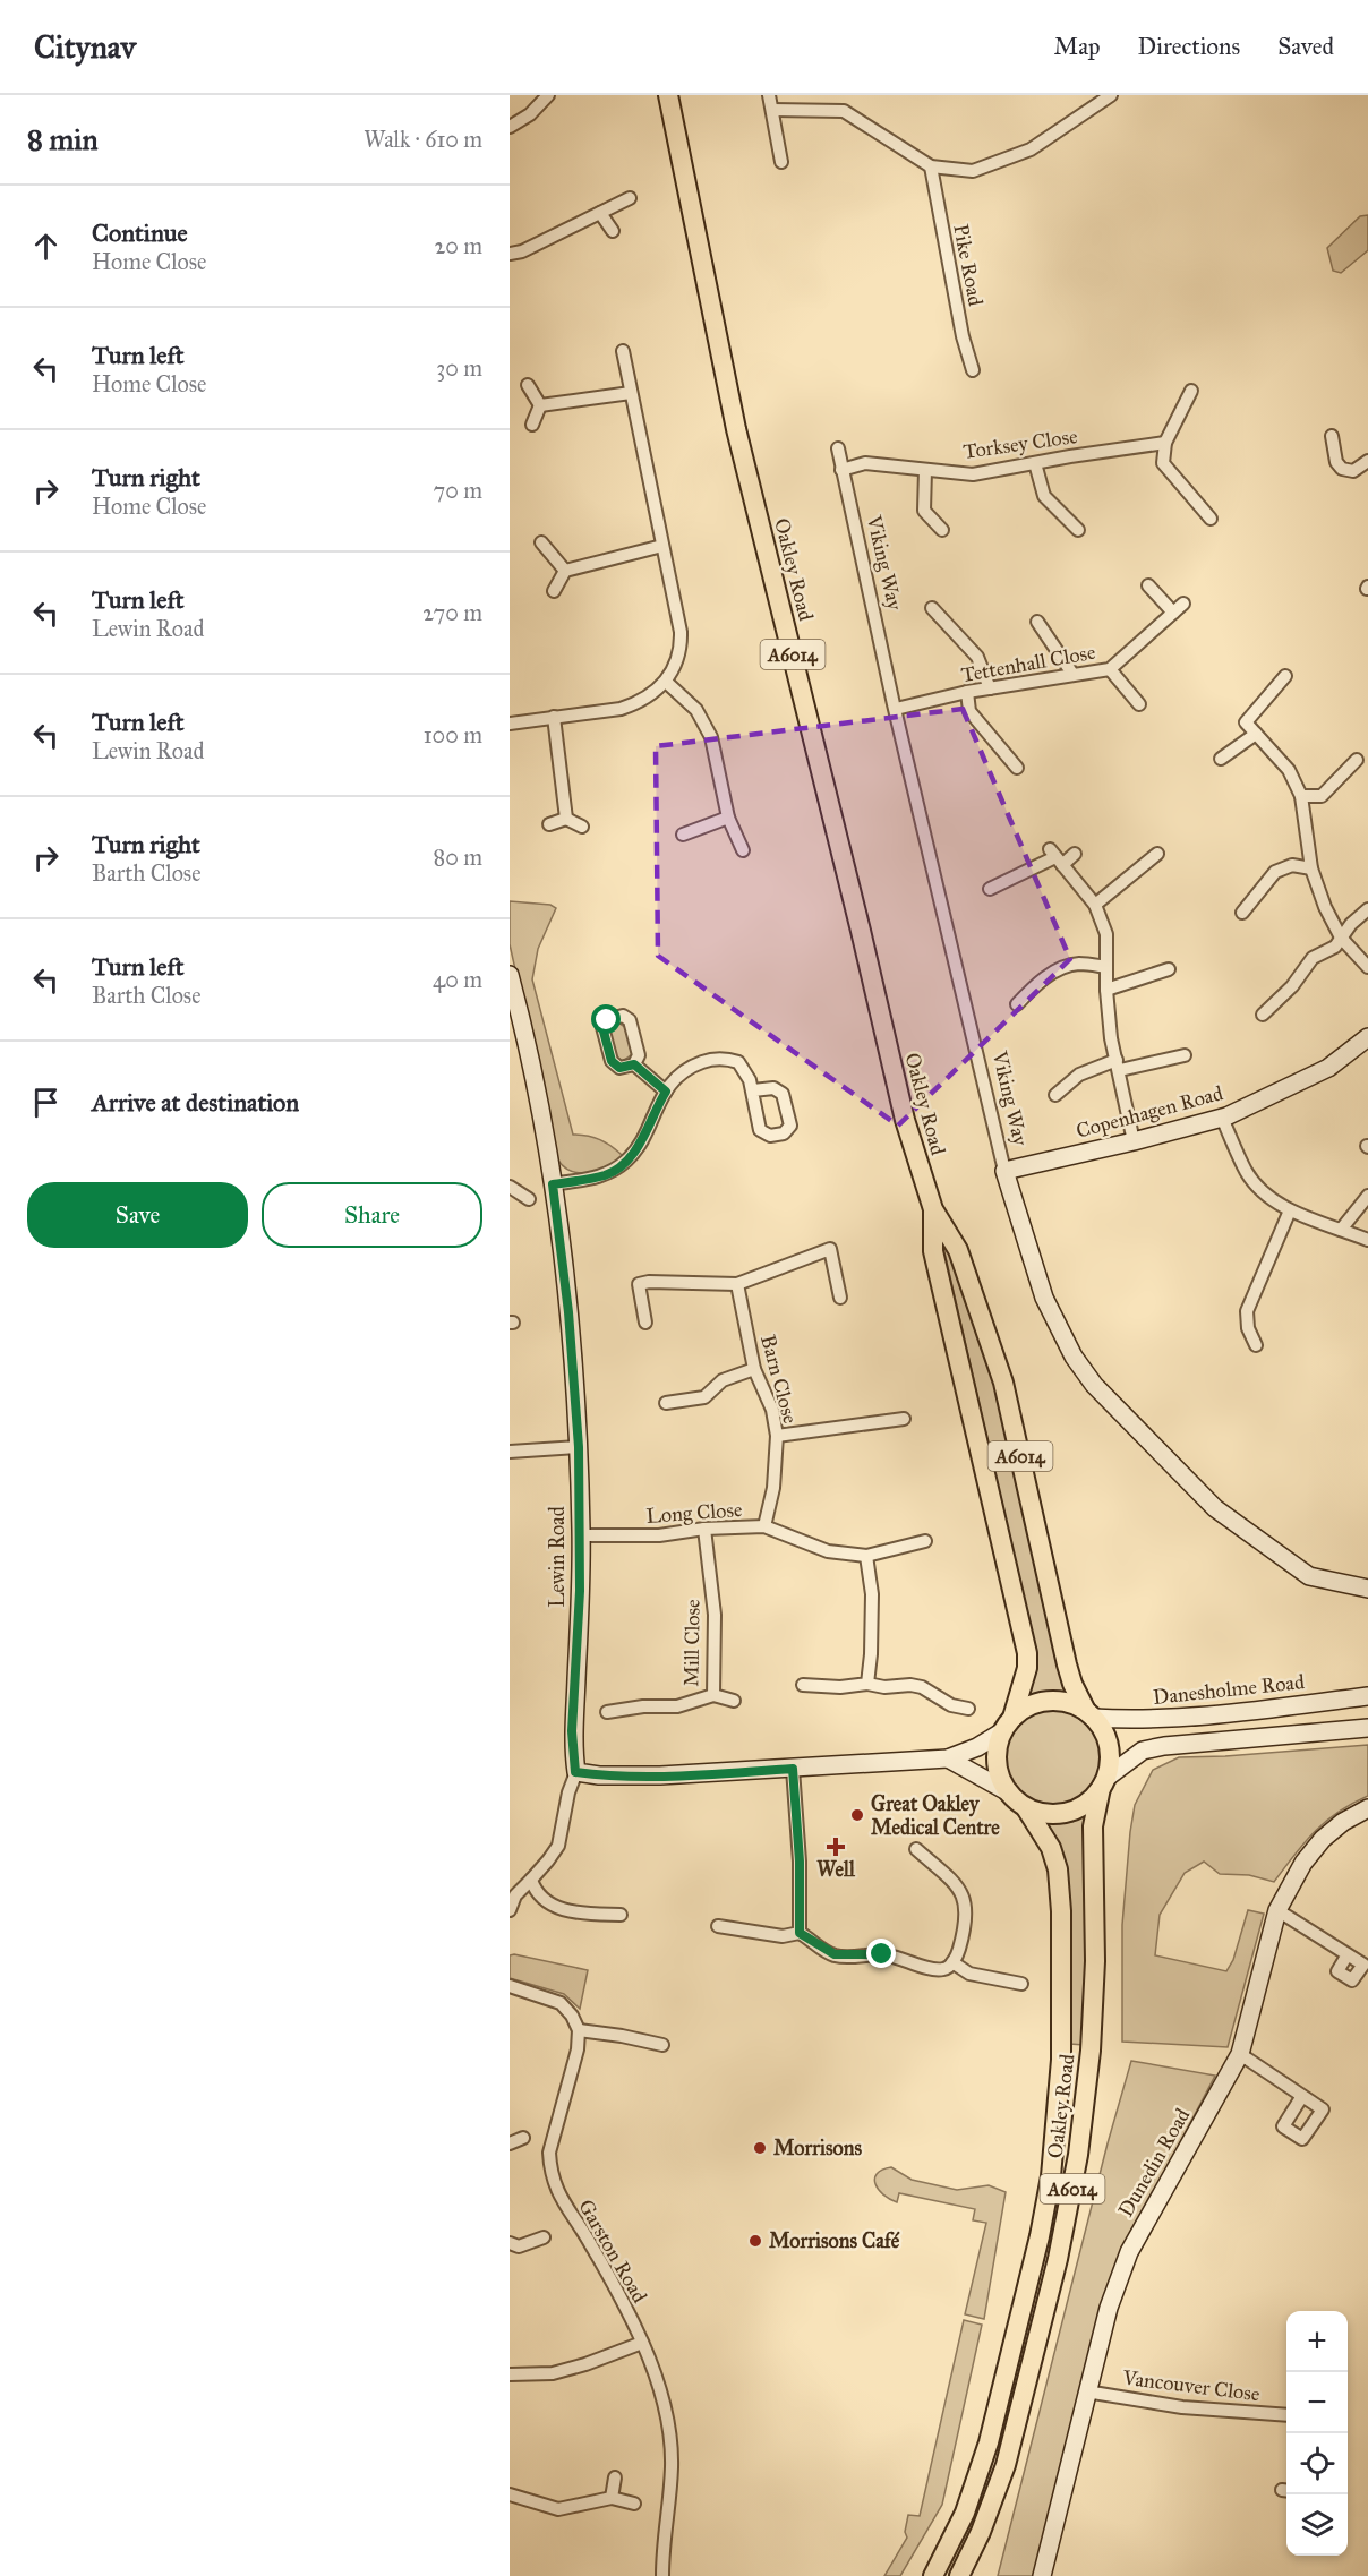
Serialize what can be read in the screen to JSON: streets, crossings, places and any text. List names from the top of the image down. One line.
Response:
{"streets":{"main road":["Oakley Road","A6014"],"street":["Pike Road","Torksey Close","Viking Way","Tettenhall Close","Copenhagen Road","Barn Close","Long Close","Lewin Road","Mill Close","Danesholme Road","Dunedin Road","Garston Road","Vancouver Close"]},"crossings":[["Torksey Close","Viking Way"],["Viking Way","Tettenhall Close"],["Viking Way","Copenhagen Road"],["Oakley Road","Danesholme Road"],["Barn Close","Long Close"],["Long Close","Lewin Road"],["Long Close","Mill Close"],["Dunedin Road","Vancouver Close"]],"places":{"other":["Great Oakley Medical Centre","Morrisons","Morrisons Café"],"health":["Well"]},"page":{"header":"Citynav","nav":["Map","Directions","Saved"],"heading":["8 min","Walk · 610 m"],"list":[["Continue","Home Close","20 m"],["Turn left","Home Close","30 m"],["Turn right","Home Close","70 m"],["Turn left","Lewin Road","270 m"],["Turn left","Lewin Road","100 m"],["Turn right","Barth Close","80 m"],["Turn left","Barth Close","40 m"],"Arrive at destination"],"buttons":["Save","Share"],"map_buttons":["+","−"]}}
